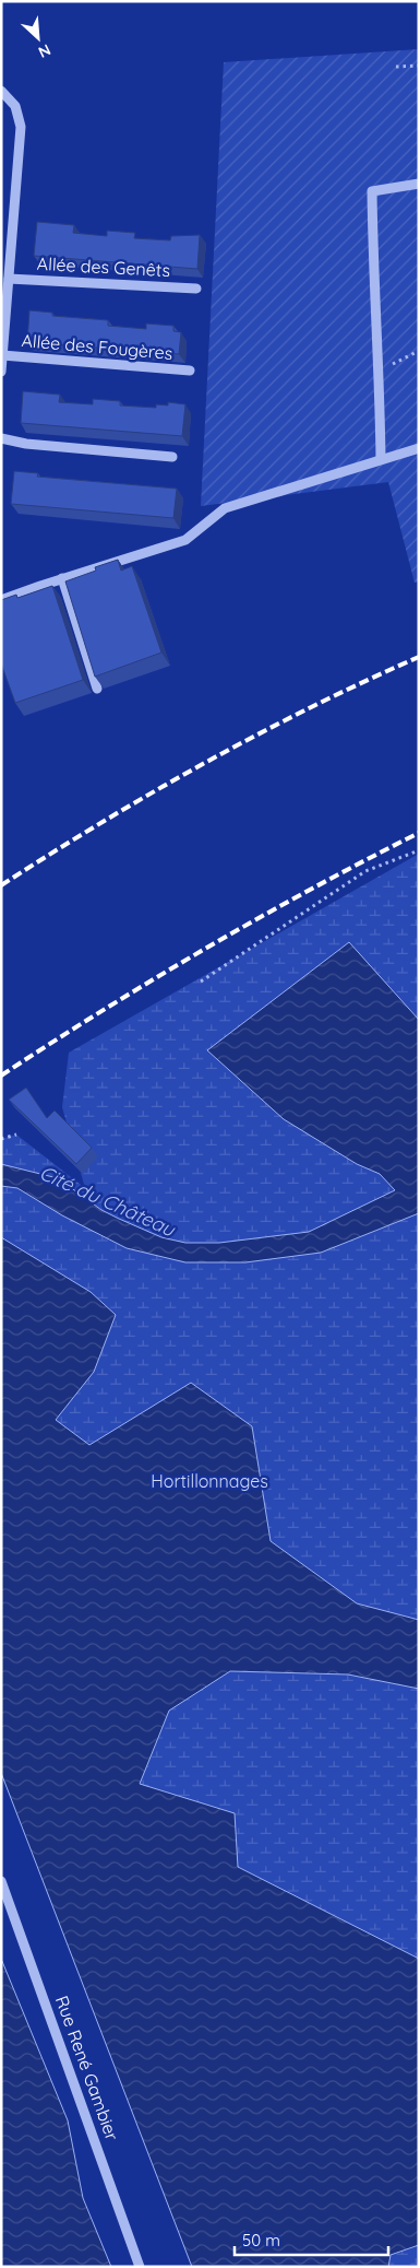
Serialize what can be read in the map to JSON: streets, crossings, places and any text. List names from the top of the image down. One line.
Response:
{"streets":{"street":["Allée des Genêts","Allée des Fougères","Rue René Gambier"]},"water":["Cité du Château"],"parks":["Hortillonnages"],"scale_bar":"50 m","north":"bottom right"}
